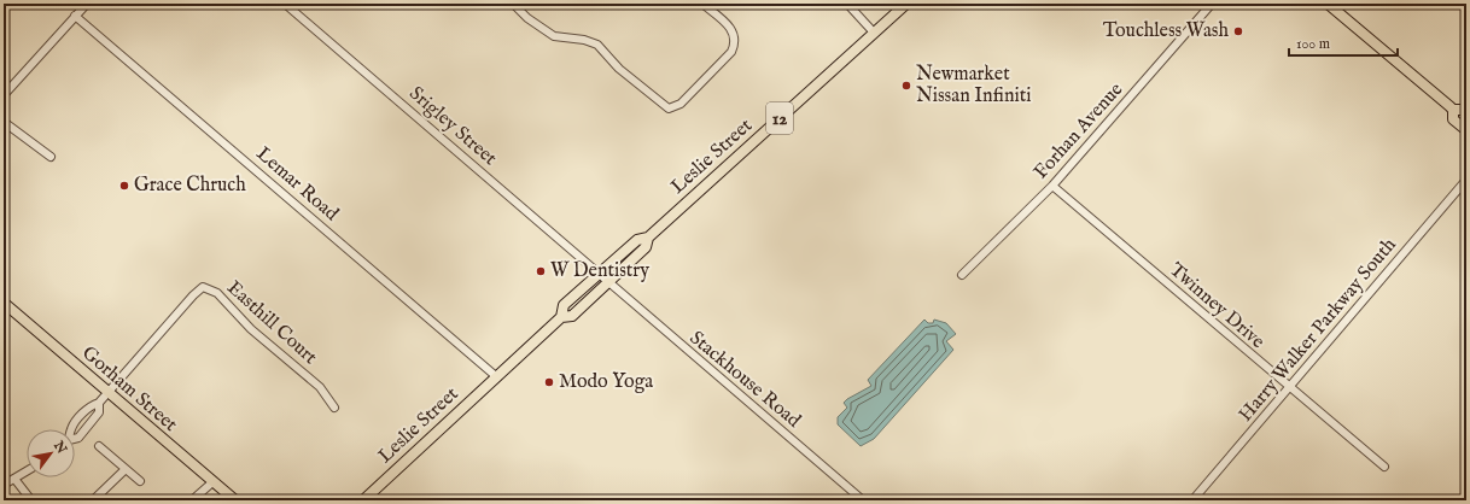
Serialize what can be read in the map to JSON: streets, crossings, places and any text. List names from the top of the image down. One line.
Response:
{"streets":{"main road":["12","Leslie Street","Gorham Street"],"street":["Srigley Street","Forhan Avenue","Lemar Road","Twinney Drive","Easthill Court","Harry Walker Parkway South","Stackhouse Road"]},"crossings":[["Srigley Street","Leslie Street"],["Srigley Street","Stackhouse Road"],["Forhan Avenue","Twinney Drive"],["Leslie Street","Lemar Road"],["Leslie Street","Stackhouse Road"],["Twinney Drive","Harry Walker Parkway South"],["Easthill Court","Gorham Street"]],"places":["Touchless Wash","Newmarket Nissan Infiniti","Grace Chruch","W Dentistry","Modo Yoga"],"scale_bar":"100 m","north":"top right"}
